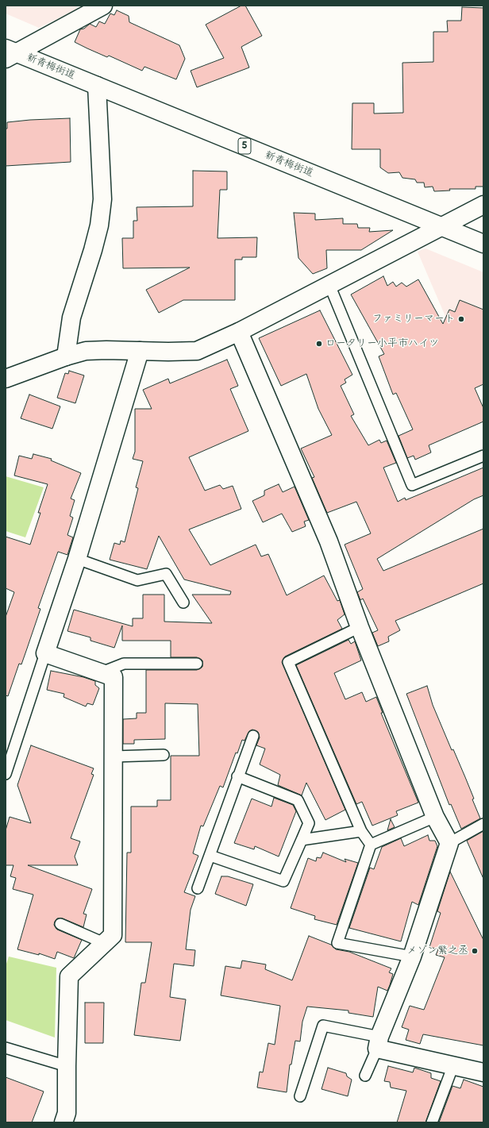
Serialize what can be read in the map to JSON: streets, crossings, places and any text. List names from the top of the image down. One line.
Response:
{"streets":{"street":["新青梅街道","5"]},"places":["ファミリーマート","ロータリー小平市ハイツ","メゾン繁之丞"]}
